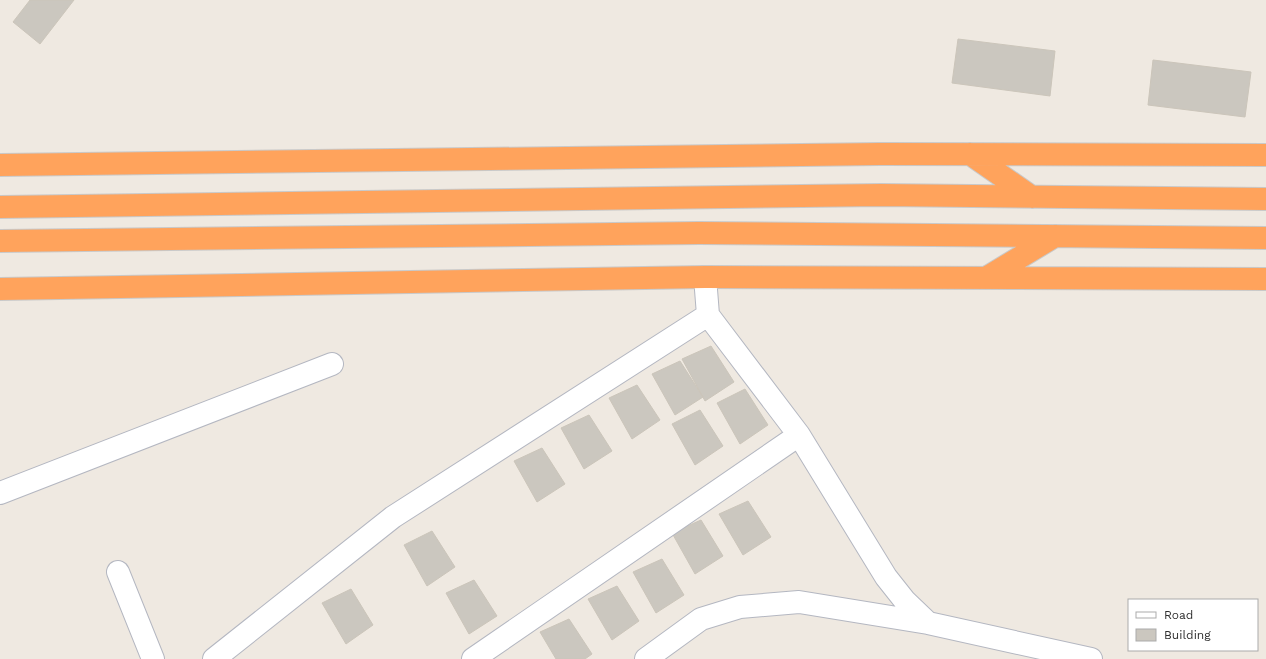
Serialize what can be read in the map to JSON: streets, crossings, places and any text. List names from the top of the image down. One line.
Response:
{"legend":["Road","Building"]}
